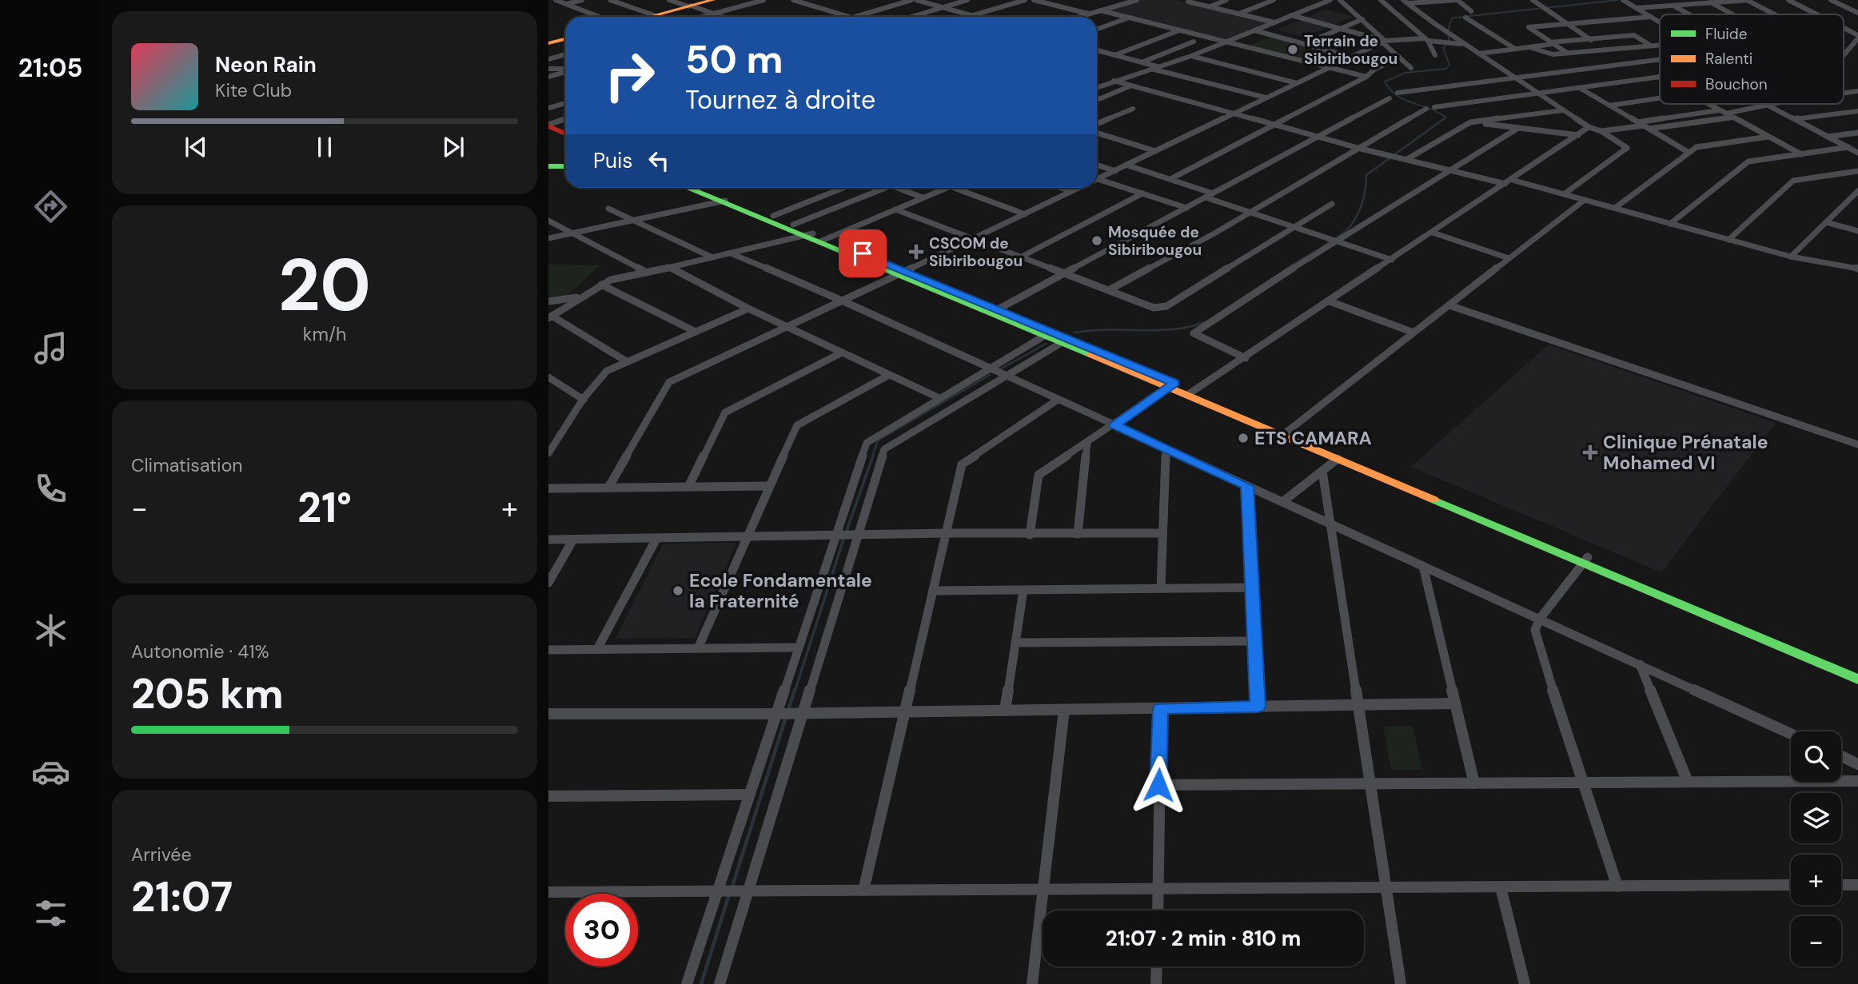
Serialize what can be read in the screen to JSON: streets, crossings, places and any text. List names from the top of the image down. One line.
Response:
{"places":{"other":["Terrain de Sibiribougou","Mosquée de Sibiribougou","ETS CAMARA","Ecole Fondamentale la Fraternité"],"health":["CSCOM de Sibiribougou","Clinique Prénatale Mohamed VI"]},"legend":["Fluide","Ralenti","Bouchon"],"page":{"tabs":"21:05","turn":["50 m","Tournez à droite"],"song":["Neon Rain","Kite Club"],"then":"Puis","tile":[["20","km/h"],"Climatisation",["Autonomie · 41%","205 km"],["Arrivée","21:07"]],"heat":["−","21°","+"],"map_buttons":["+","−"],"limit":"30","trip":"21:07 · 2 min · 810 m"}}
